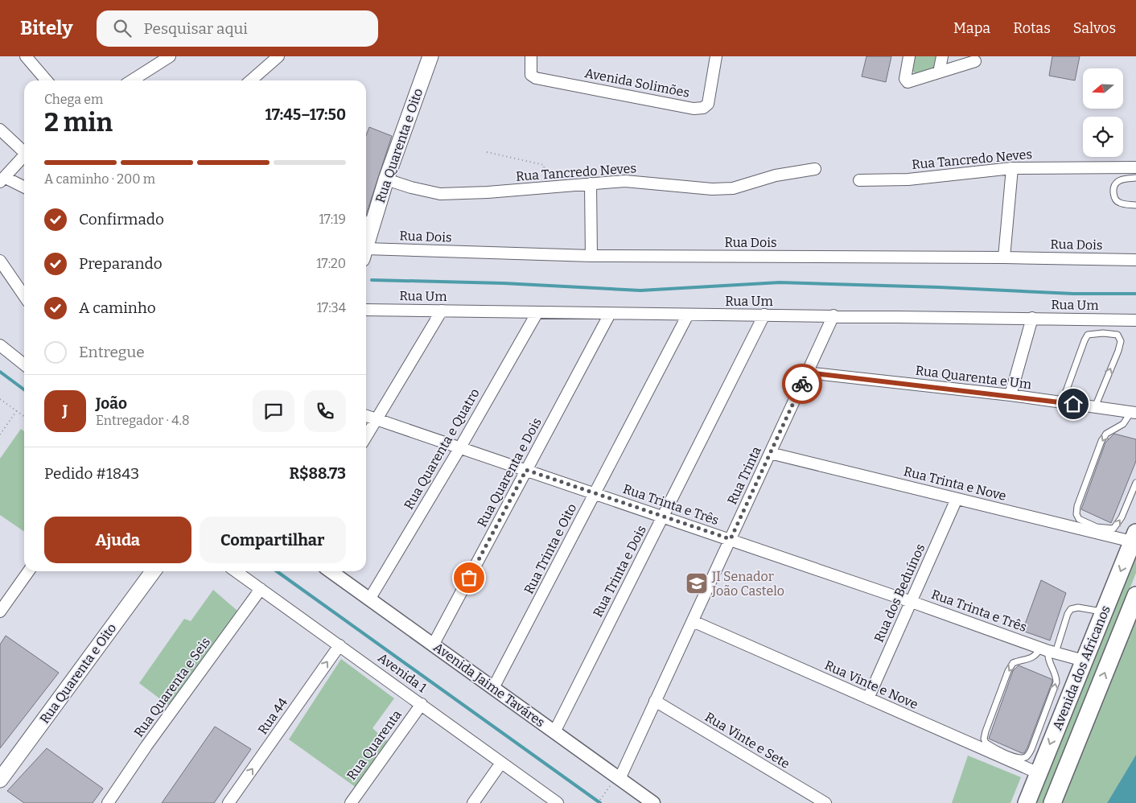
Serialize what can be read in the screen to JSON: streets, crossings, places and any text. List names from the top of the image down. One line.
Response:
{"streets":{"main road":["Rua Quarenta e Oito","Avenida dos Africanos"],"street":["Avenida Solimões","Rua Tancredo Neves","Rua Dois","Rua Um","Rua Quarenta e Um","Rua Quarenta e Quatro","Rua Quarenta e Dois","Rua Trinta","Rua Trinta e Nove","Rua Trinta e Três","Rua Trinta e Oito","Rua Trinta e Dois","Rua dos Beduínos","Avenida 1","Avenida Jaime Taváres","Rua Vinte e Nove","Rua Quarenta e Seis","Rua 44","Rua Vinte e Sete","Rua Quarenta"]},"crossings":[["Rua Quarenta e Oito","Rua Tancredo Neves"],["Rua Um","Rua Quarenta e Quatro"],["Rua Um","Rua Quarenta e Dois"],["Rua Um","Rua Trinta"],["Rua Um","Rua Trinta e Oito"],["Rua Um","Rua Trinta e Dois"],["Rua Quarenta e Um","Rua Trinta"],["Rua Quarenta e Quatro","Rua Trinta e Três"],["Rua Quarenta e Quatro","Avenida Jaime Taváres"],["Rua Quarenta e Dois","Rua Trinta e Três"],["Rua Quarenta e Dois","Avenida Jaime Taváres"],["Rua Trinta","Rua Trinta e Nove"],["Rua Trinta","Rua Trinta e Três"],["Rua Trinta","Avenida Jaime Taváres"],["Rua Trinta","Rua Vinte e Nove"],["Rua Trinta","Rua Vinte e Sete"],["Rua Trinta e Nove","Rua dos Beduínos"],["Rua Trinta e Nove","Avenida dos Africanos"],["Rua Trinta e Três","Rua Trinta e Oito"],["Rua Trinta e Três","Rua Trinta e Dois"],["Rua Trinta e Três","Rua dos Beduínos"],["Rua Trinta e Três","Avenida dos Africanos"],["Rua Trinta e Oito","Avenida Jaime Taváres"],["Rua Trinta e Dois","Avenida Jaime Taváres"],["Rua dos Beduínos","Rua Vinte e Nove"],["Avenida dos Africanos","Rua Vinte e Nove"],["Avenida 1","Rua Quarenta e Seis"],["Avenida 1","Rua 44"],["Avenida 1","Rua Quarenta"]],"one_way":["Rua 44"],"places":{"school or university":["JI Senador João Castelo"]},"north":"left","page":{"header":"Bitely","search":"Pesquisar aqui","nav":["Mapa","Rotas","Salvos"],"heading":["2 min","Chega em","17:45–17:50"],"panel":["João","Entregador · 4.8","Pedido #1843","R$88.73"],"bar":"A caminho · 200 m","list":[["Confirmado","17:19"],["Preparando","17:20"],["A caminho","17:34"],"Entregue"],"round":"J","buttons":["Ajuda","Compartilhar"]}}
